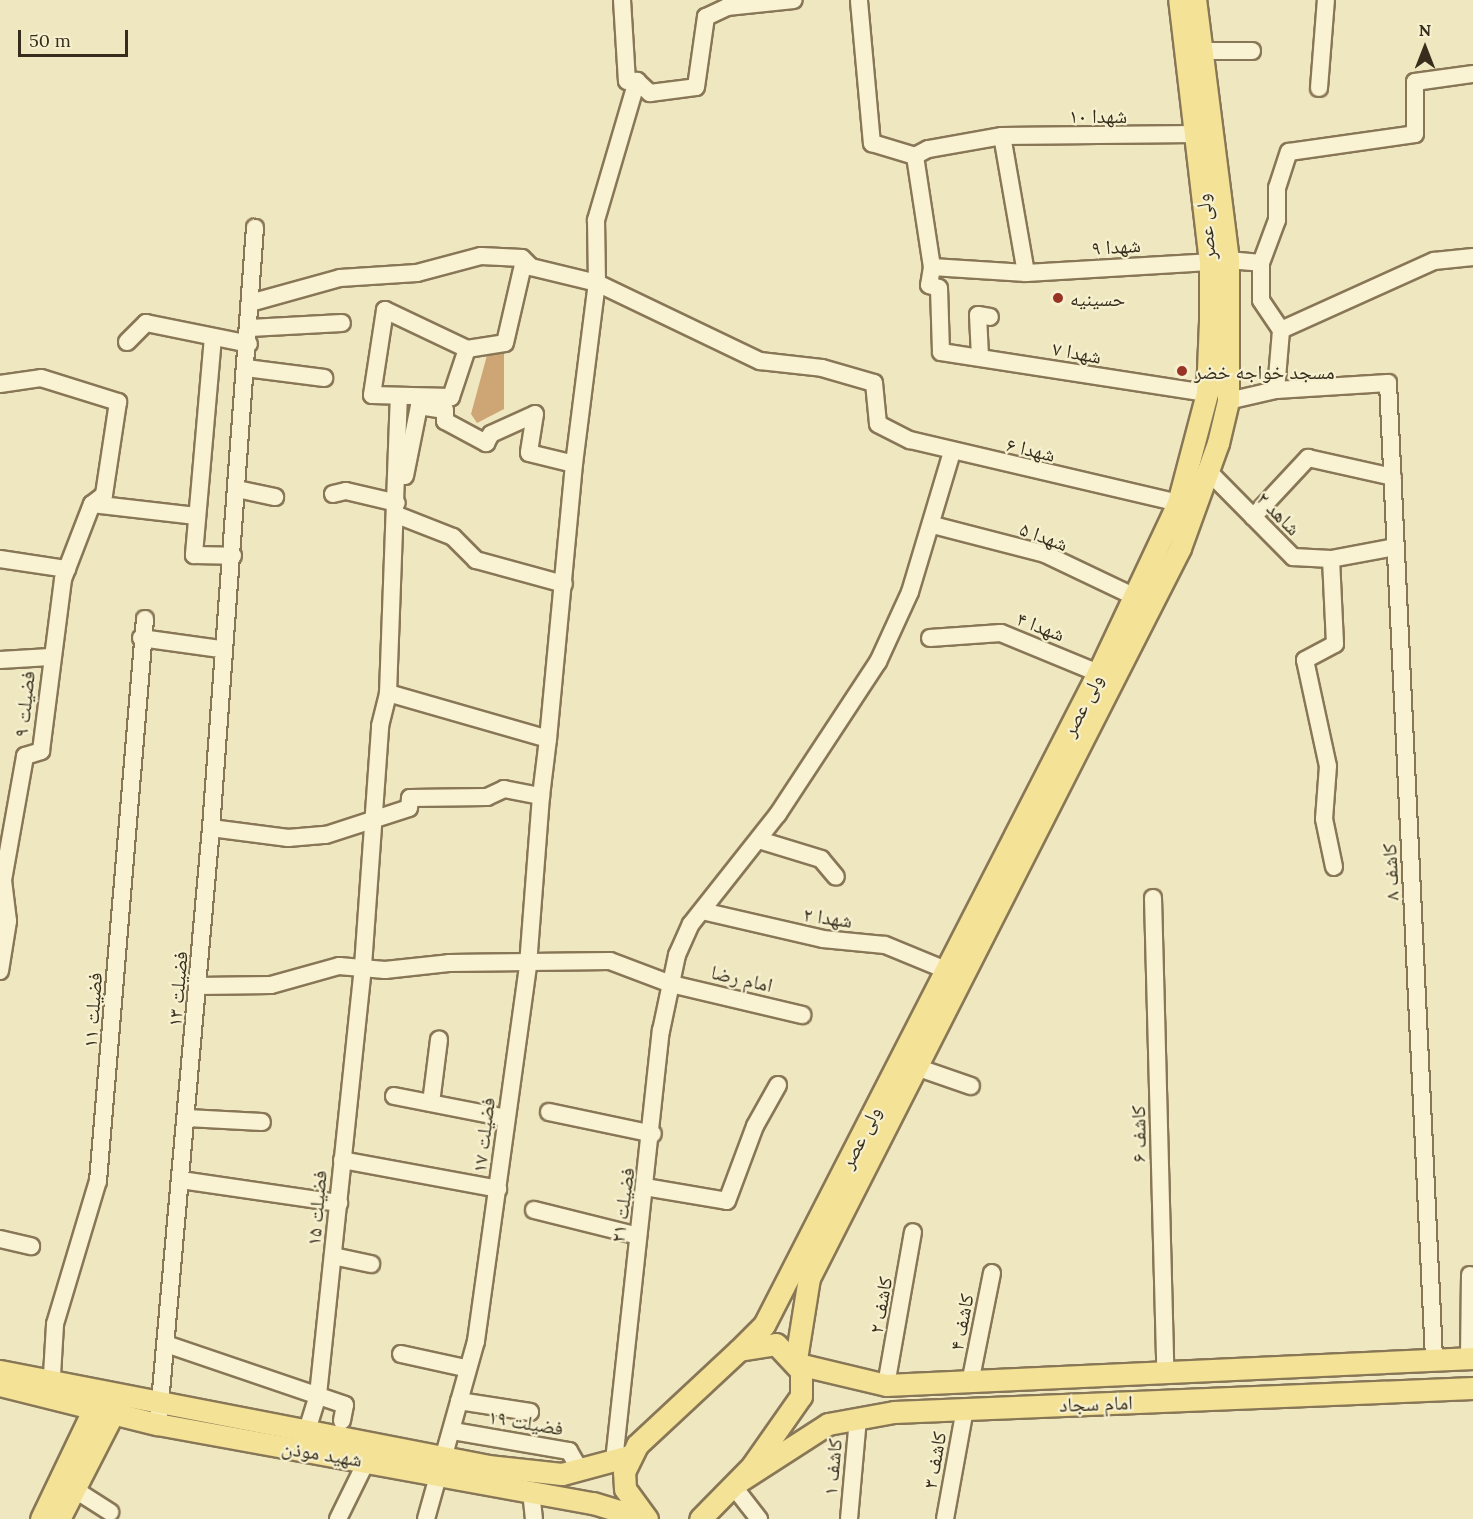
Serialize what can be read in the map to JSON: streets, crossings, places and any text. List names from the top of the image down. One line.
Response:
{"streets":{"main road":["ولی عصر","امام سجاد","شهید موذن"],"street":["شهدا ۱۰","شهدا ۹","شهدا ۷","شهدا ۶","شاهد ۲","شهدا ۵","شهدا ۴","فضیلت ۹","کاشف ۸","شهدا ۲","امام رضا","فضیلت ۱۳","فضیلت ۱۱","کاشف ۶","فضیلت ۱۷","فضیلت ۲۱","فضیلت ۱۵","کاشف ۲","کاشف ۴","فضیلت ۱۹","کاشف ۳","کاشف ۱"]},"crossings":[["شهدا ۱۰","ولی عصر"],["ولی عصر","شهدا ۹"],["ولی عصر","شهدا ۷"],["ولی عصر","شهدا ۶"],["ولی عصر","شاهد ۲"],["ولی عصر","شهدا ۵"],["ولی عصر","شهدا ۴"],["ولی عصر","شهدا ۲"],["ولی عصر","فضیلت ۲۱"],["ولی عصر","امام سجاد"],["ولی عصر","شهید موذن"],["شهدا ۹","شهدا ۷"],["شهدا ۶","فضیلت ۱۷"],["شهدا ۶","فضیلت ۲۱"],["شاهد ۲","کاشف ۸"],["شهدا ۵","فضیلت ۲۱"],["کاشف ۸","امام سجاد"],["شهدا ۲","فضیلت ۲۱"],["امام رضا","فضیلت ۱۳"],["امام رضا","فضیلت ۱۷"],["امام رضا","فضیلت ۲۱"],["امام رضا","فضیلت ۱۵"],["فضیلت ۱۳","شهید موذن"],["فضیلت ۱۱","شهید موذن"],["کاشف ۶","امام سجاد"],["فضیلت ۱۷","فضیلت ۱۹"],["فضیلت ۱۷","شهید موذن"],["فضیلت ۲۱","شهید موذن"],["فضیلت ۱۵","شهید موذن"],["کاشف ۲","امام سجاد"],["کاشف ۴","امام سجاد"],["امام سجاد","کاشف ۳"],["امام سجاد","کاشف ۱"],["فضیلت ۱۹","شهید موذن"]],"places":["حسینیه","مسجد خواجه خضر"],"scale_bar":"50 m","north":"top"}
